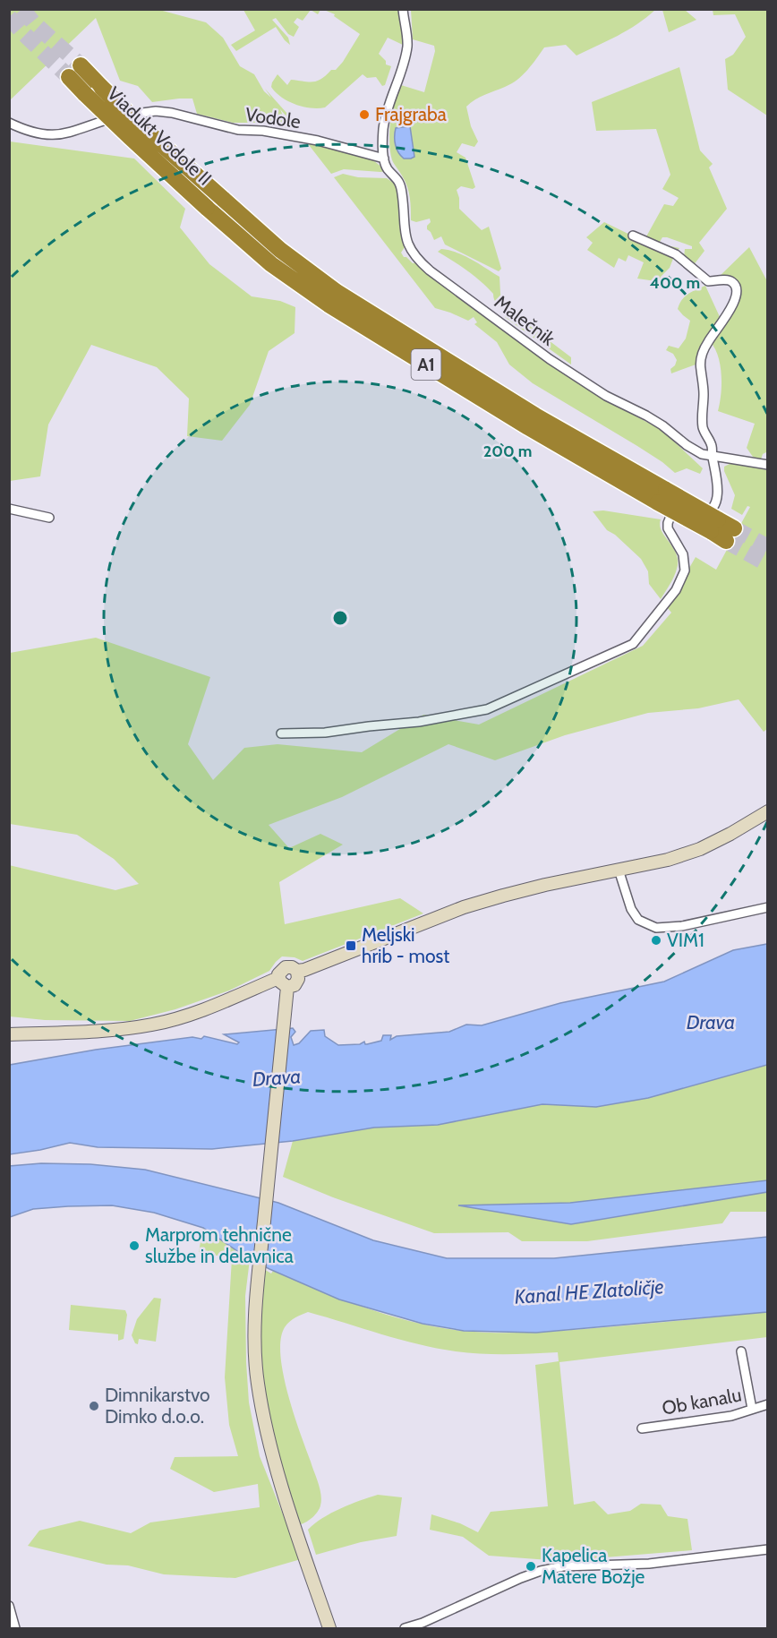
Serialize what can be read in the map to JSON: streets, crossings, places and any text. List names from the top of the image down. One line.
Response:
{"streets":{"highway":["Viadukt Vodole II","A1"],"street":["Vodole","Malečnik","Ob kanalu"]},"crossings":[["Vodole","Malečnik"],["Viadukt Vodole II","A1"]],"water":["Drava","Kanal HE Zlatoličje"],"places":{"other":["Frajgraba","VIM1","Marprom tehnične službe in delavnica","Dimnikarstvo Dimko d.o.o.","Kapelica Matere Božje"],"transit":["Meljski hrib - most"]},"rings":["400 m","200 m"]}
